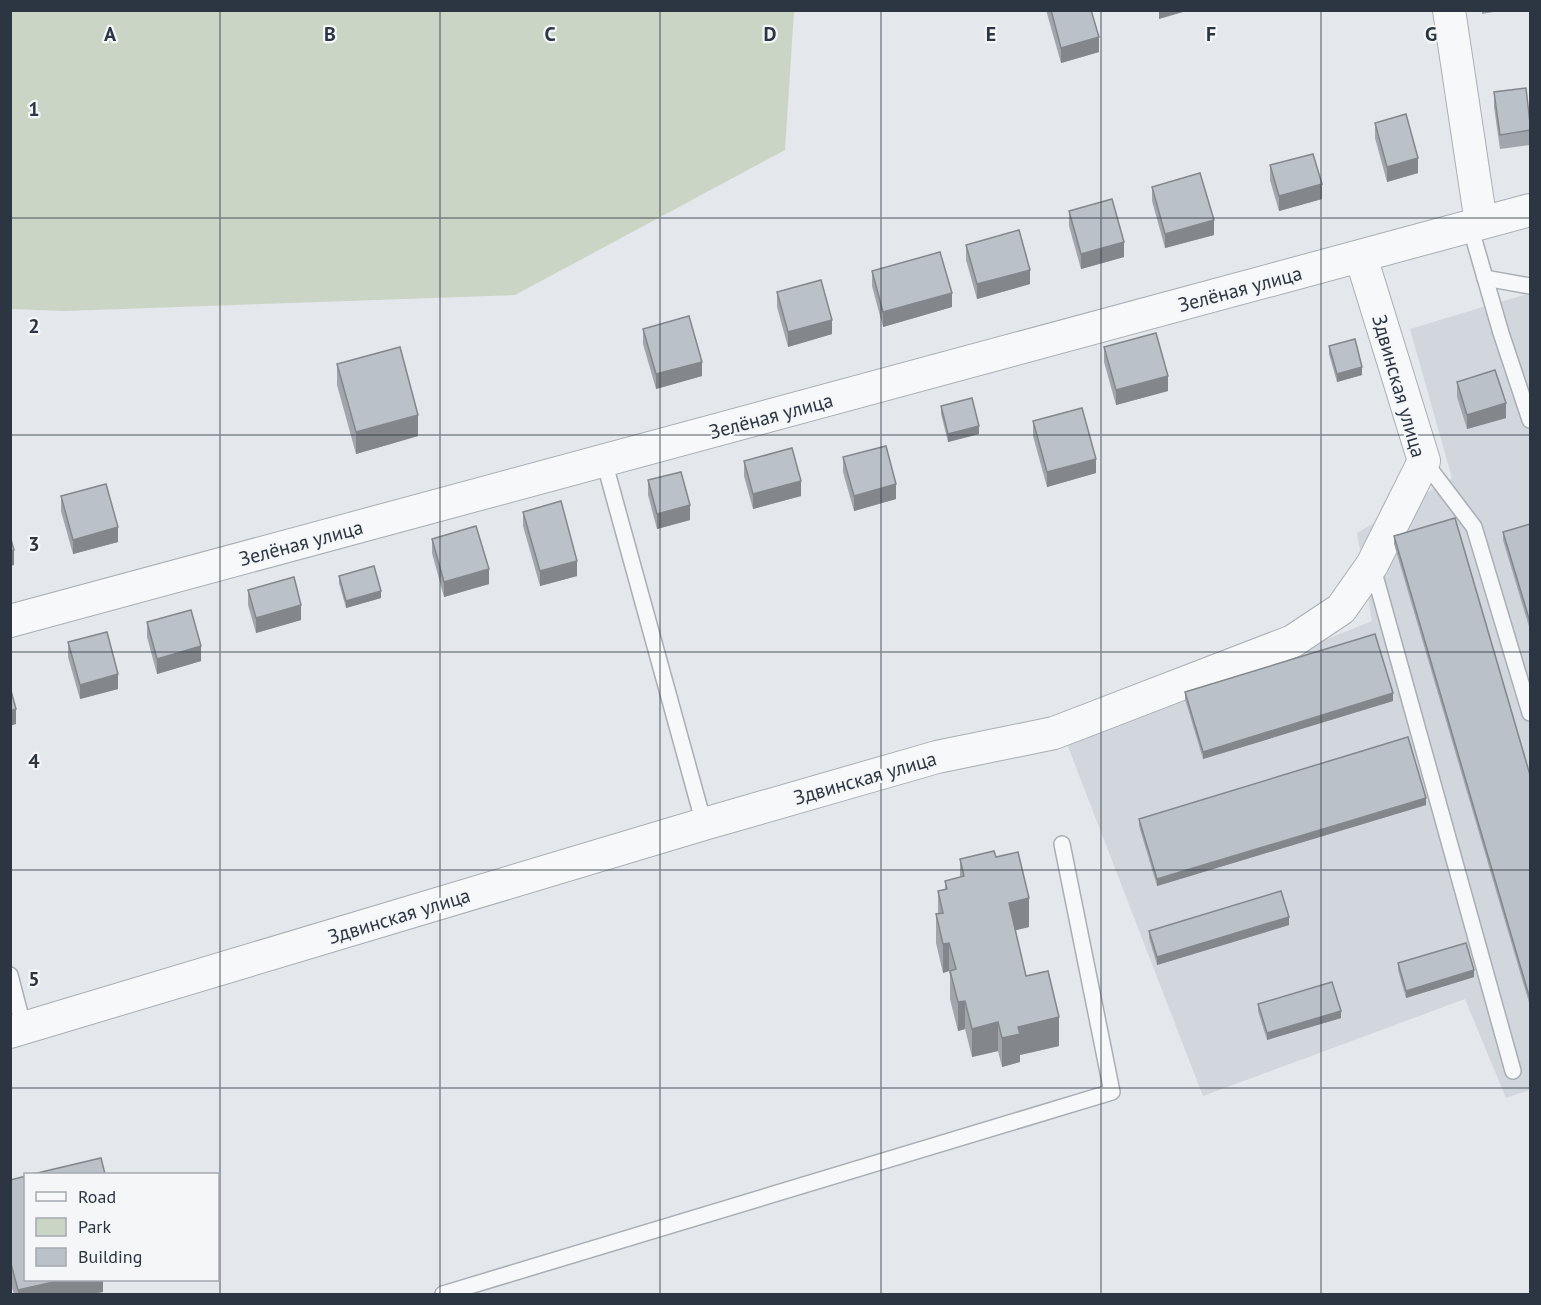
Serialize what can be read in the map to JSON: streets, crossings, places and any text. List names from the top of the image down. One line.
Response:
{"streets":{"street":["Зелёная улица","Здвинская улица"]},"crossings":[["Зелёная улица","Здвинская улица"]],"legend":["Road","Park","Building"],"grid":{"columns":["A","B","C","D","E","F","G"],"rows":["1","2","3","4","5"]}}
